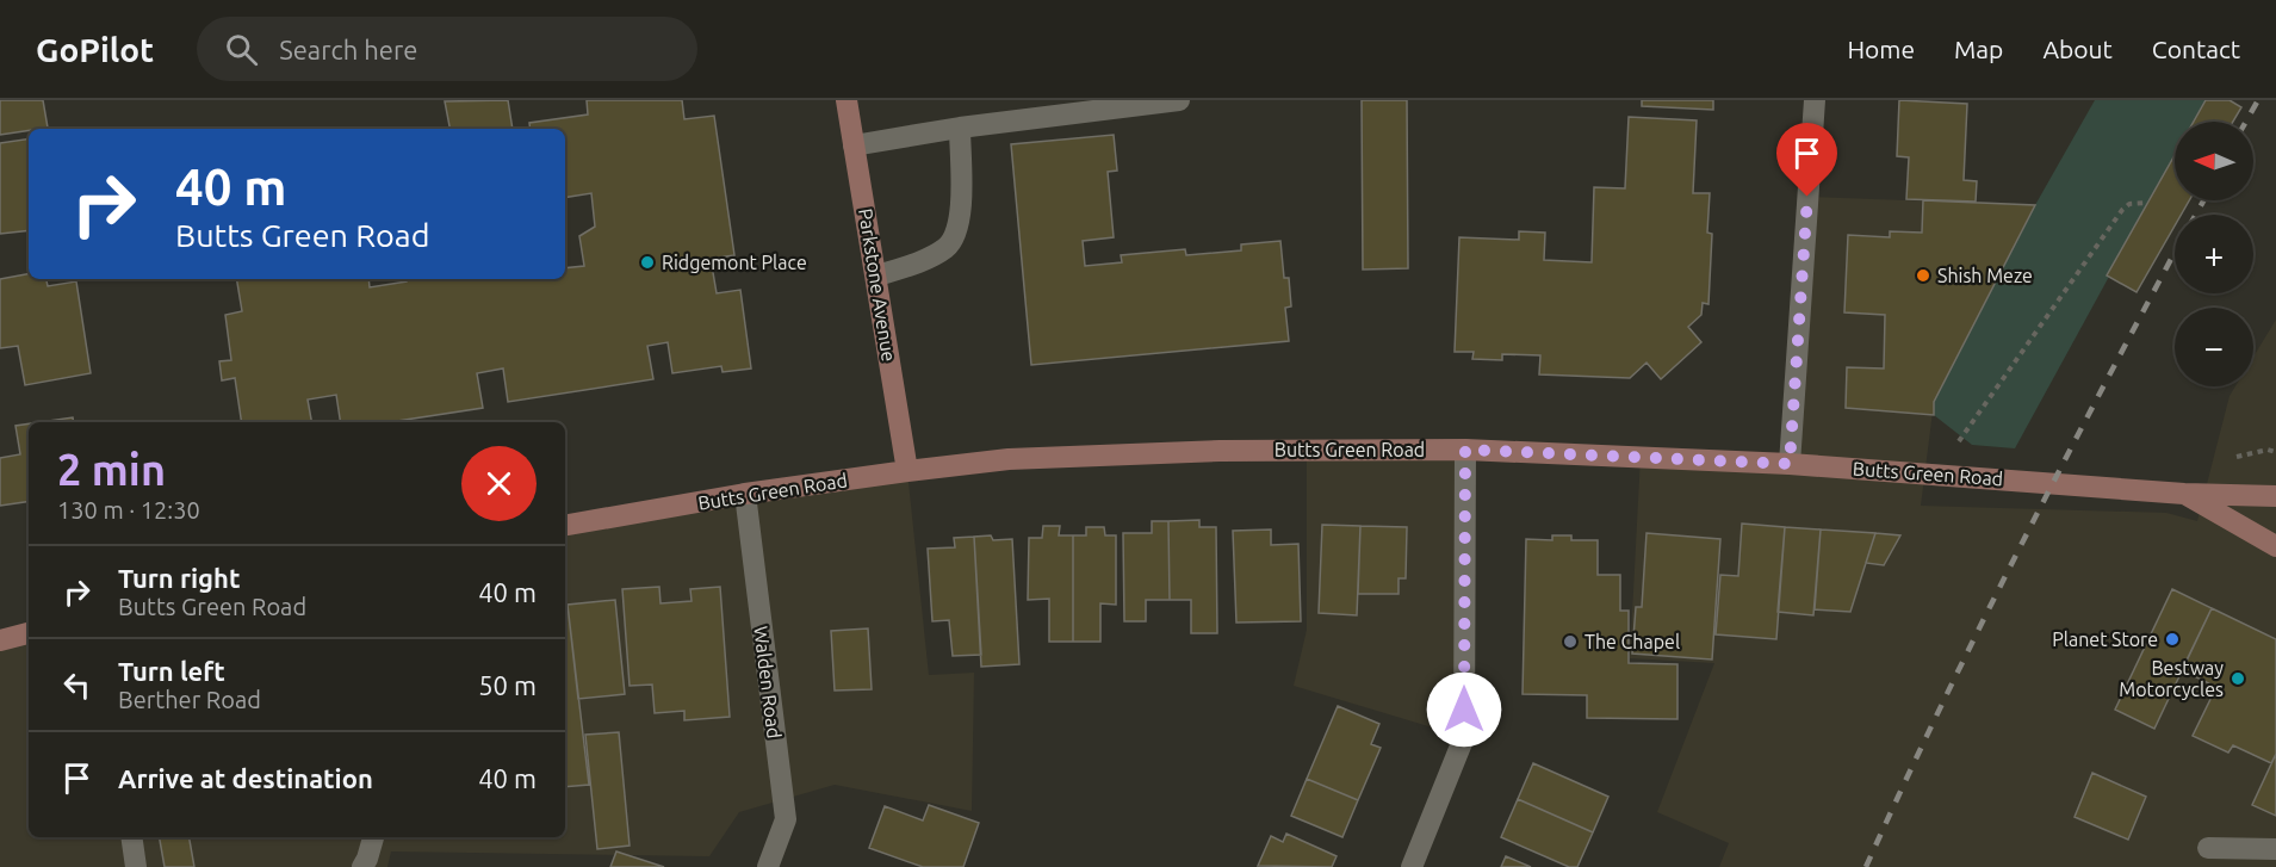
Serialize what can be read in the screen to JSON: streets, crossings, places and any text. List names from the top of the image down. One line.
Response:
{"streets":{"street":["Parkstone Avenue","Butts Green Road","Walden Road"]},"crossings":[["Parkstone Avenue","Butts Green Road"],["Butts Green Road","Walden Road"]],"places":["Ridgemont Place","Shish Meze","Planet Store","The Chapel","Bestway Motorcycles"],"north":"left","page":{"header":"GoPilot","search":"Search here","nav":["Home","Map","About","Contact"],"map_buttons":["+","−"],"turn":["40 m","Butts Green Road"],"heading":["2 min","130 m · 12:30"],"list":[{"name":"Turn right","note":"Butts Green Road","value":"40 m"},{"name":"Turn left","note":"Berther Road","value":"50 m"},{"name":"Arrive at destination","value":"40 m"}]}}
